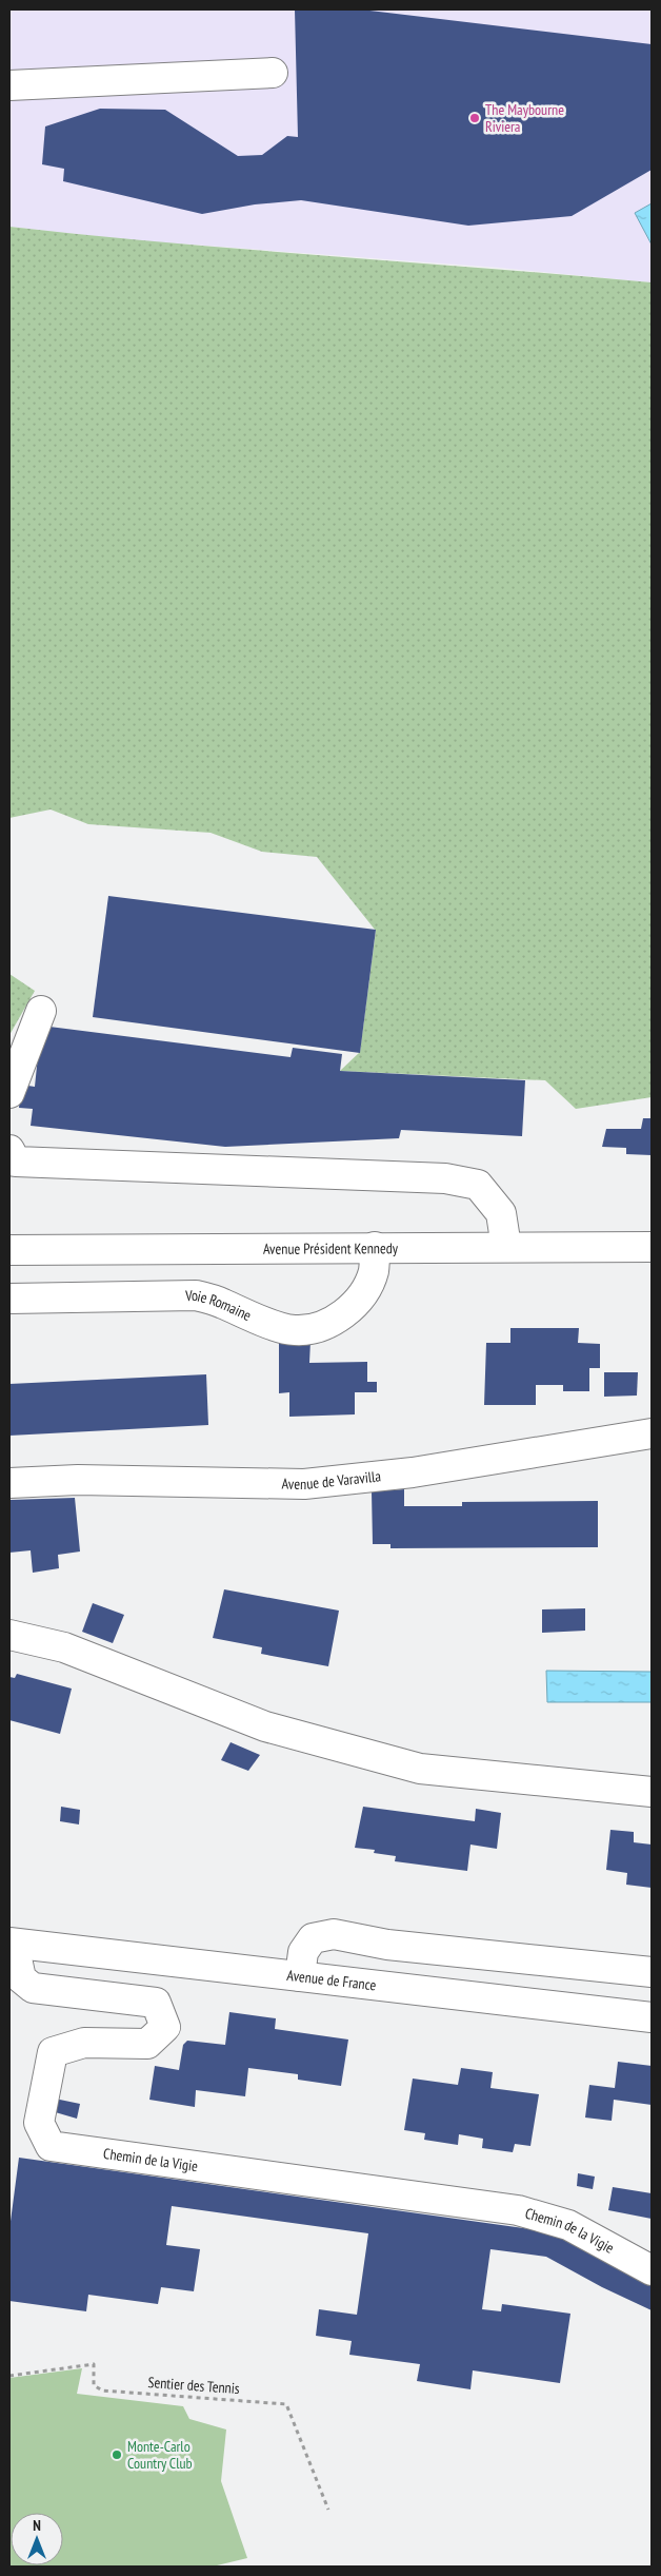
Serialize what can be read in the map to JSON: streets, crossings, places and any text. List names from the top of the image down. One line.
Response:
{"streets":{"main road":["Avenue Président Kennedy","Voie Romaine","Avenue de Varavilla","Avenue de France","Chemin de la Vigie"],"path":["Sentier des Tennis"]},"crossings":[["Avenue Président Kennedy","Voie Romaine"],["Avenue de France","Chemin de la Vigie"]],"places":["The Maybourne Riviera","Monte-Carlo Country Club"],"north":"top"}
